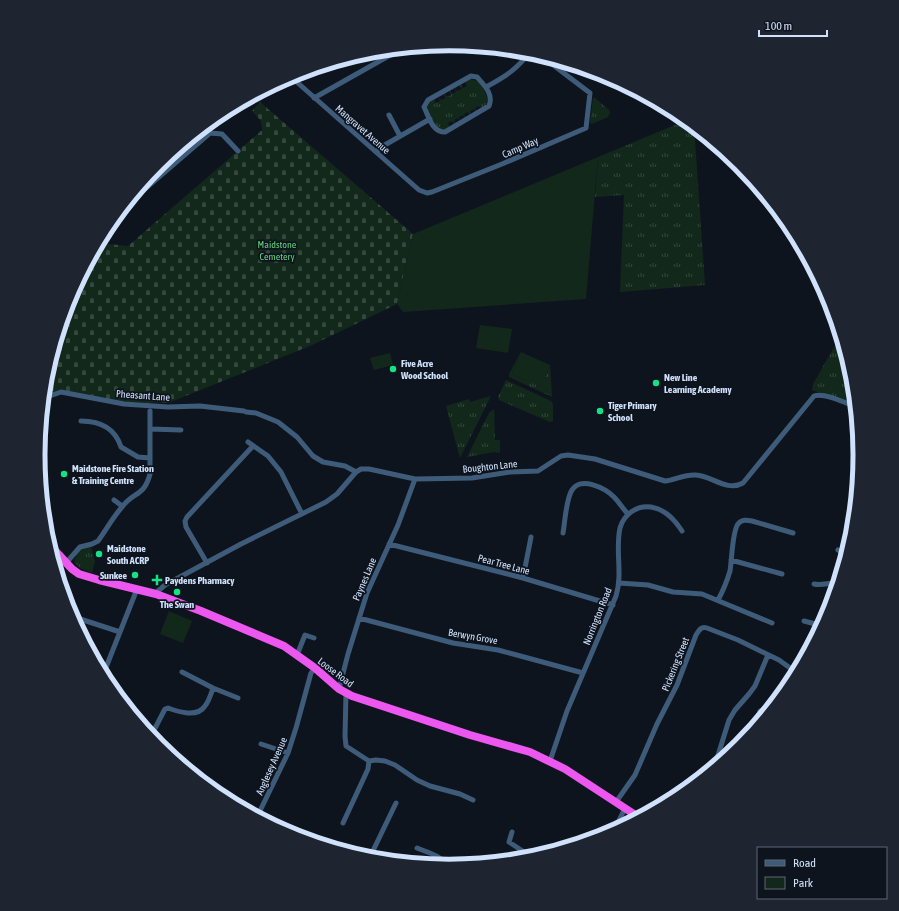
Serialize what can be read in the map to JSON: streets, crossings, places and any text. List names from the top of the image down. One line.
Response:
{"streets":{"highway":["Loose Road"],"street":["Mangravet Avenue","Camp Way","Pheasant Lane","Boughton Lane","Pear Tree Lane","Paynes Lane","Norrington Road","Berwyn Grove","Pickering Street","Anglesey Avenue"]},"crossings":[["Mangravet Avenue","Camp Way"],["Pheasant Lane","Boughton Lane"],["Boughton Lane","Paynes Lane"],["Pear Tree Lane","Paynes Lane"],["Pear Tree Lane","Norrington Road"],["Paynes Lane","Berwyn Grove"],["Paynes Lane","Loose Road"],["Norrington Road","Berwyn Grove"],["Norrington Road","Loose Road"],["Pickering Street","Loose Road"],["Loose Road","Anglesey Avenue"]],"parks":["Maidstone Cemetery"],"places":{"other":["Five Acre Wood School","New Line Learning Academy","Tiger Primary School","Maidstone Fire Station & Training Centre","Maidstone South ACRP","Sunkee","The Swan"],"health":["Paydens Pharmacy"]},"legend":["Road","Park"],"scale_bar":"100 m"}
